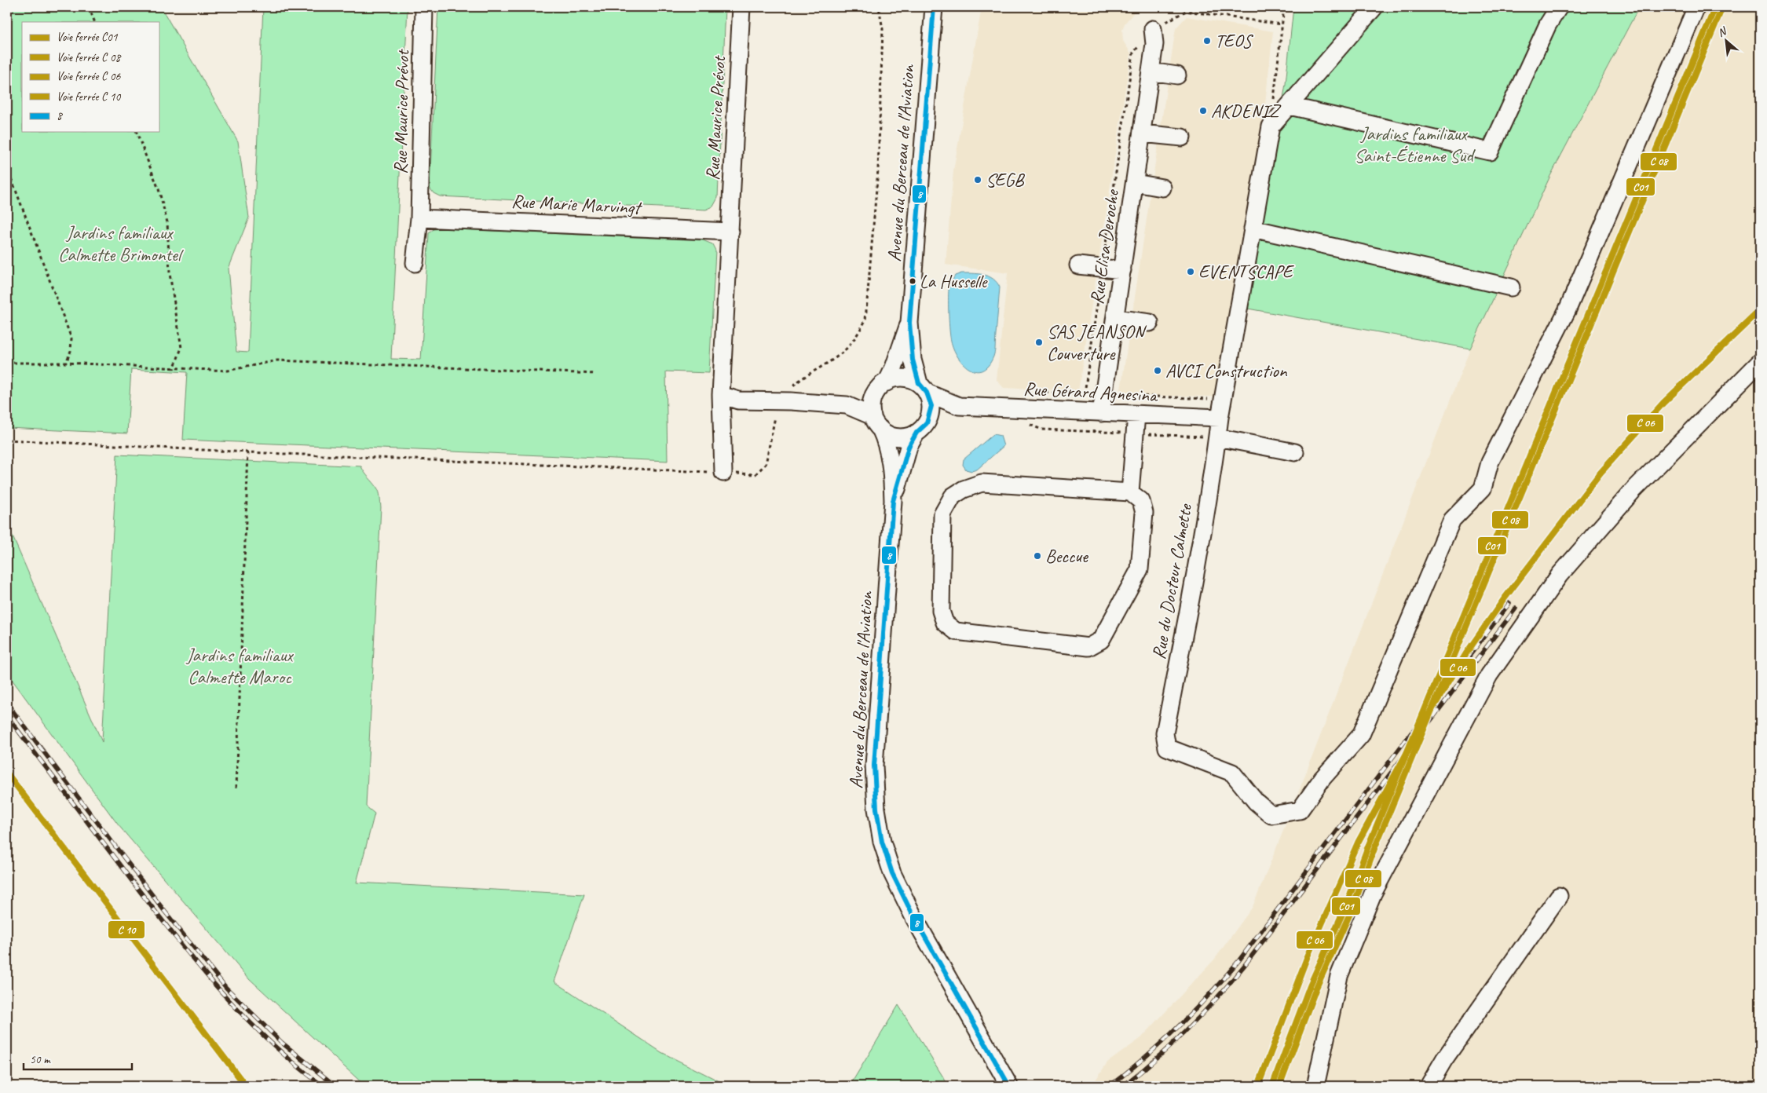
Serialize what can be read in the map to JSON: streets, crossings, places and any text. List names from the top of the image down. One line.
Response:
{"streets":{"street":["Rue Maurice Prévot","Avenue du Berceau de l'Aviation","Rue Marie Marvingt","Rue Elisa Deroche","Rue Gérard Agnesina","Rue du Docteur Calmette"]},"crossings":[["Rue Maurice Prévot","Rue Marie Marvingt"],["Avenue du Berceau de l'Aviation","Rue Gérard Agnesina"],["Rue Elisa Deroche","Rue Gérard Agnesina"],["Rue Gérard Agnesina","Rue du Docteur Calmette"]],"parks":["Jardins familiaux Saint-Étienne Sud","Jardins familiaux Calmette Brimontel","Jardins familiaux Calmette Maroc"],"places":["TEOS","AKDENIZ","SEGB","EVENTSCAPE","La Husselle","SAS JEANSON Couverture","AVCI Construction","Beccue"],"lines":["rail line C01","transit line 8"],"legend":["Voie ferrée C01","Voie ferrée C 08","Voie ferrée C 06","Voie ferrée C 10","8"],"scale_bar":"50 m","north":"top left"}
